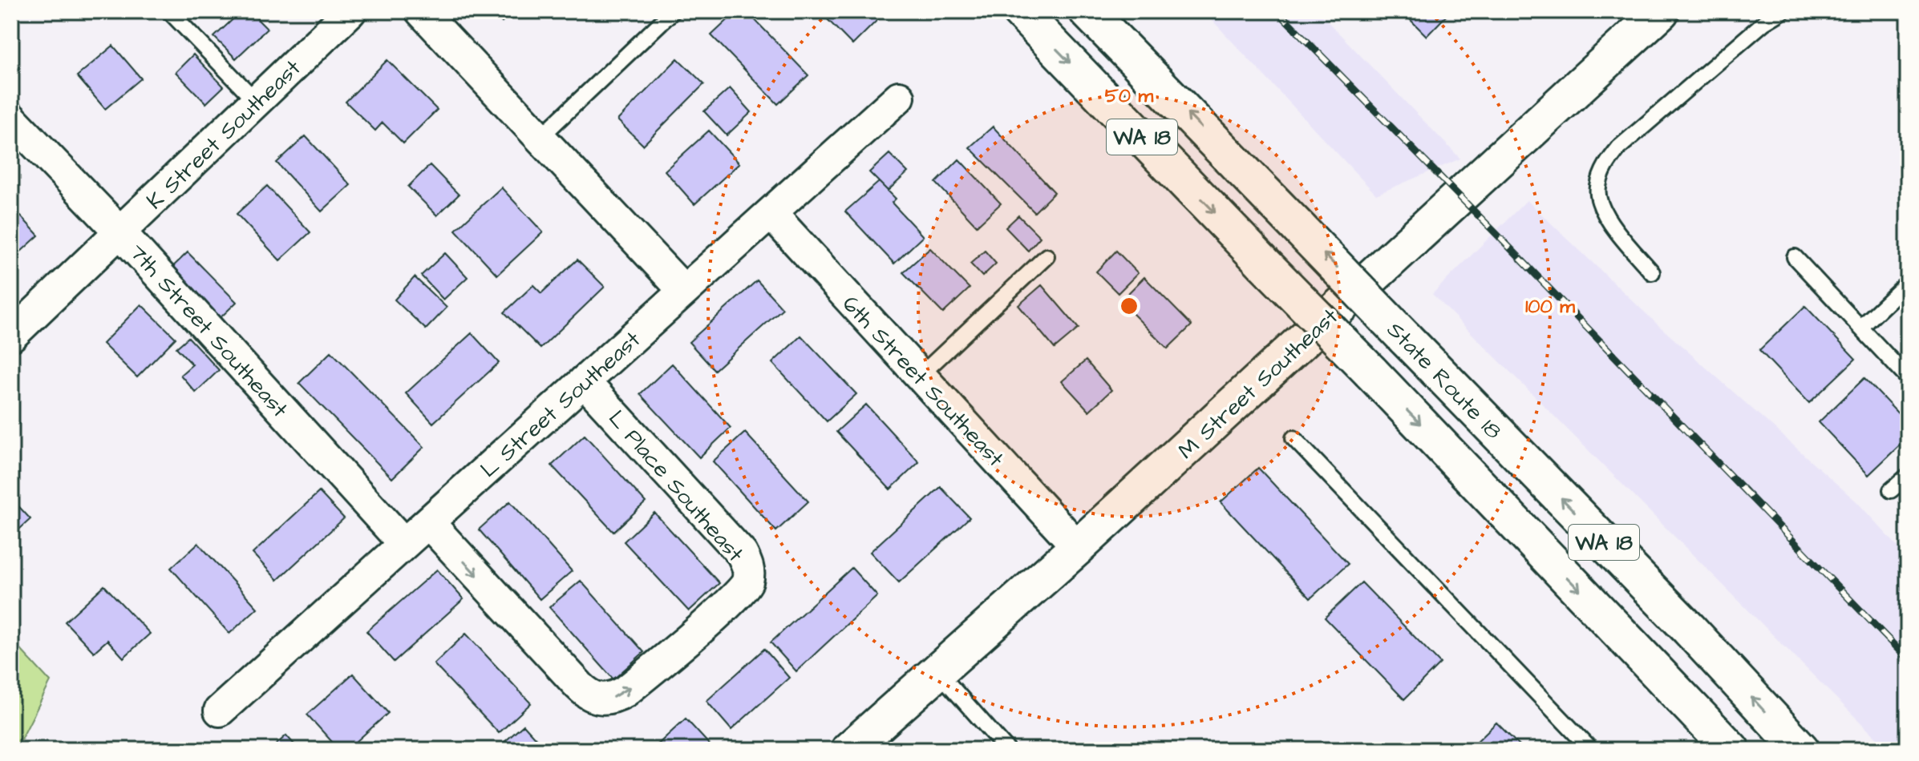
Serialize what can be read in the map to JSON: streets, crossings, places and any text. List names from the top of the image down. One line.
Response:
{"streets":{"main road":["WA 18","State Route 18","M Street Southeast"],"street":["K Street Southeast","7th Street Southeast","6th Street Southeast","L Street Southeast","L Place Southeast"]},"crossings":[["K Street Southeast","7th Street Southeast"],["7th Street Southeast","L Street Southeast"],["6th Street Southeast","M Street Southeast"],["6th Street Southeast","L Street Southeast"],["L Street Southeast","L Place Southeast"]],"rings":["50 m","100 m"]}
